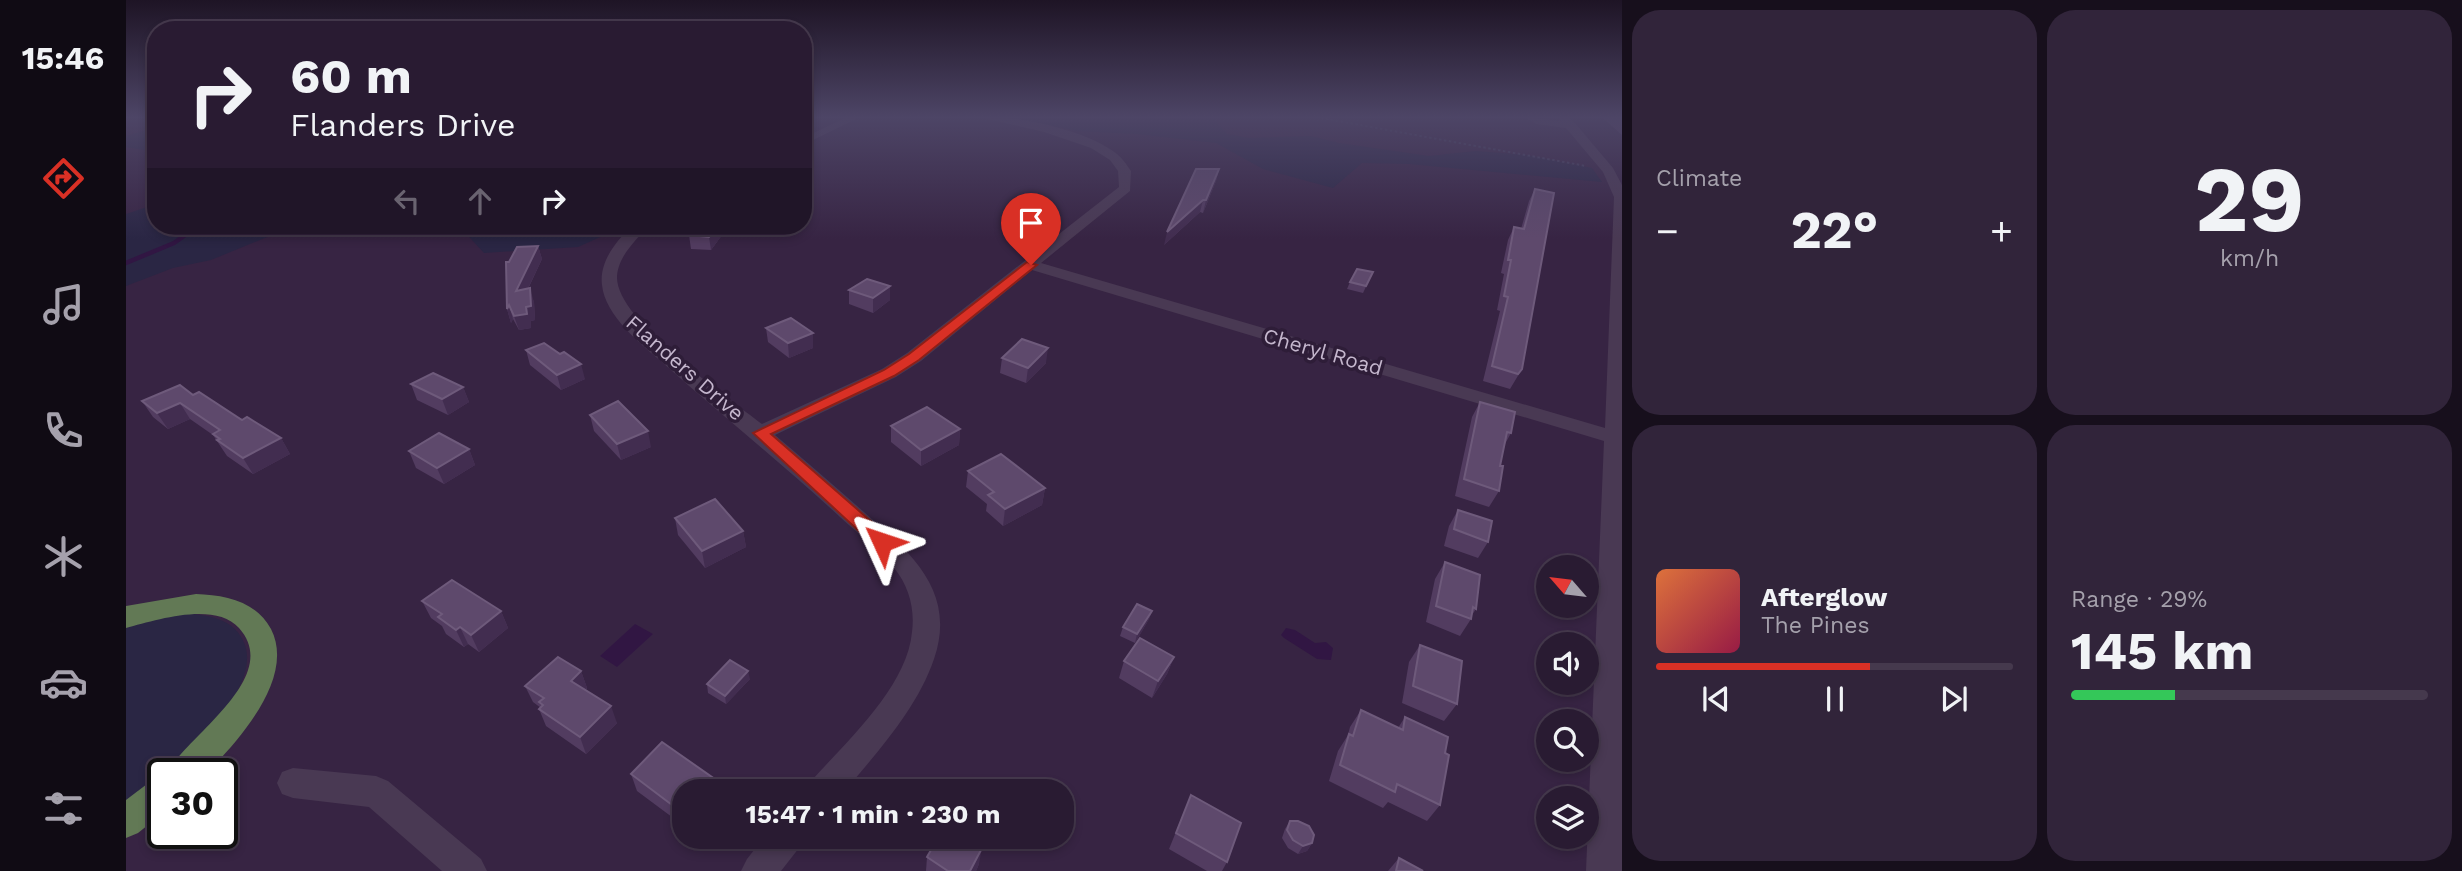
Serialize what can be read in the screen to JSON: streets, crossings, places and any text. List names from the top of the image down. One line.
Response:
{"streets":{"street":["Cheryl Road","Flanders Drive"]},"crossings":[["Cheryl Road","Flanders Drive"]],"north":"top left","page":{"tabs":"15:46","tile":["Climate",["29","km/h"],["Range · 29%","145 km"]],"turn":["60 m","Flanders Drive"],"heat":["−","22°","+"],"song":["Afterglow","The Pines"],"limit":"30","trip":"15:47 · 1 min · 230 m"}}
